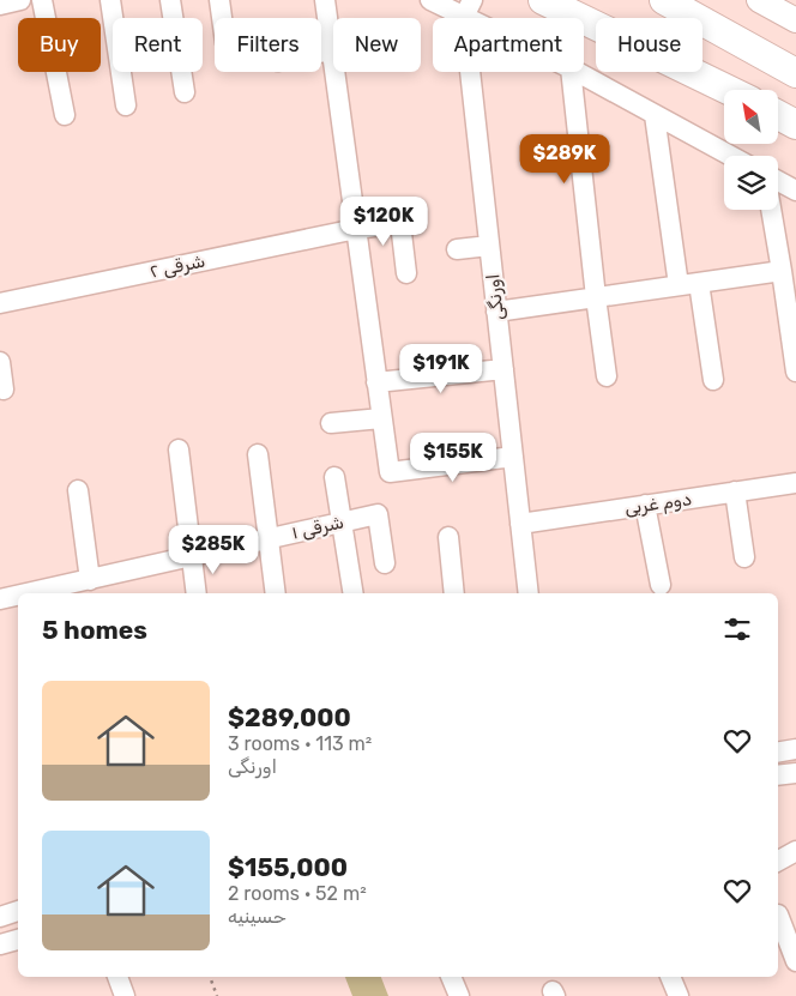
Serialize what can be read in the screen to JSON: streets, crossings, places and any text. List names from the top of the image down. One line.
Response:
{"streets":{"street":["۲ شرقی","اورنگی","دوم غربی","۱ شرقی"]},"crossings":[["اورنگی","دوم غربی"]],"north":"top left","page":{"chip":["Buy","Rent","Filters","New","Apartment","House"],"price":["$289K","$120K","$191K","$155K","$285K"],"heading":"5 homes","list":[{"name":"$289,000","note":"3 rooms · 113 m² · اورنگی"},{"name":"$155,000","note":"2 rooms · 52 m² · حسینیه"}]}}
